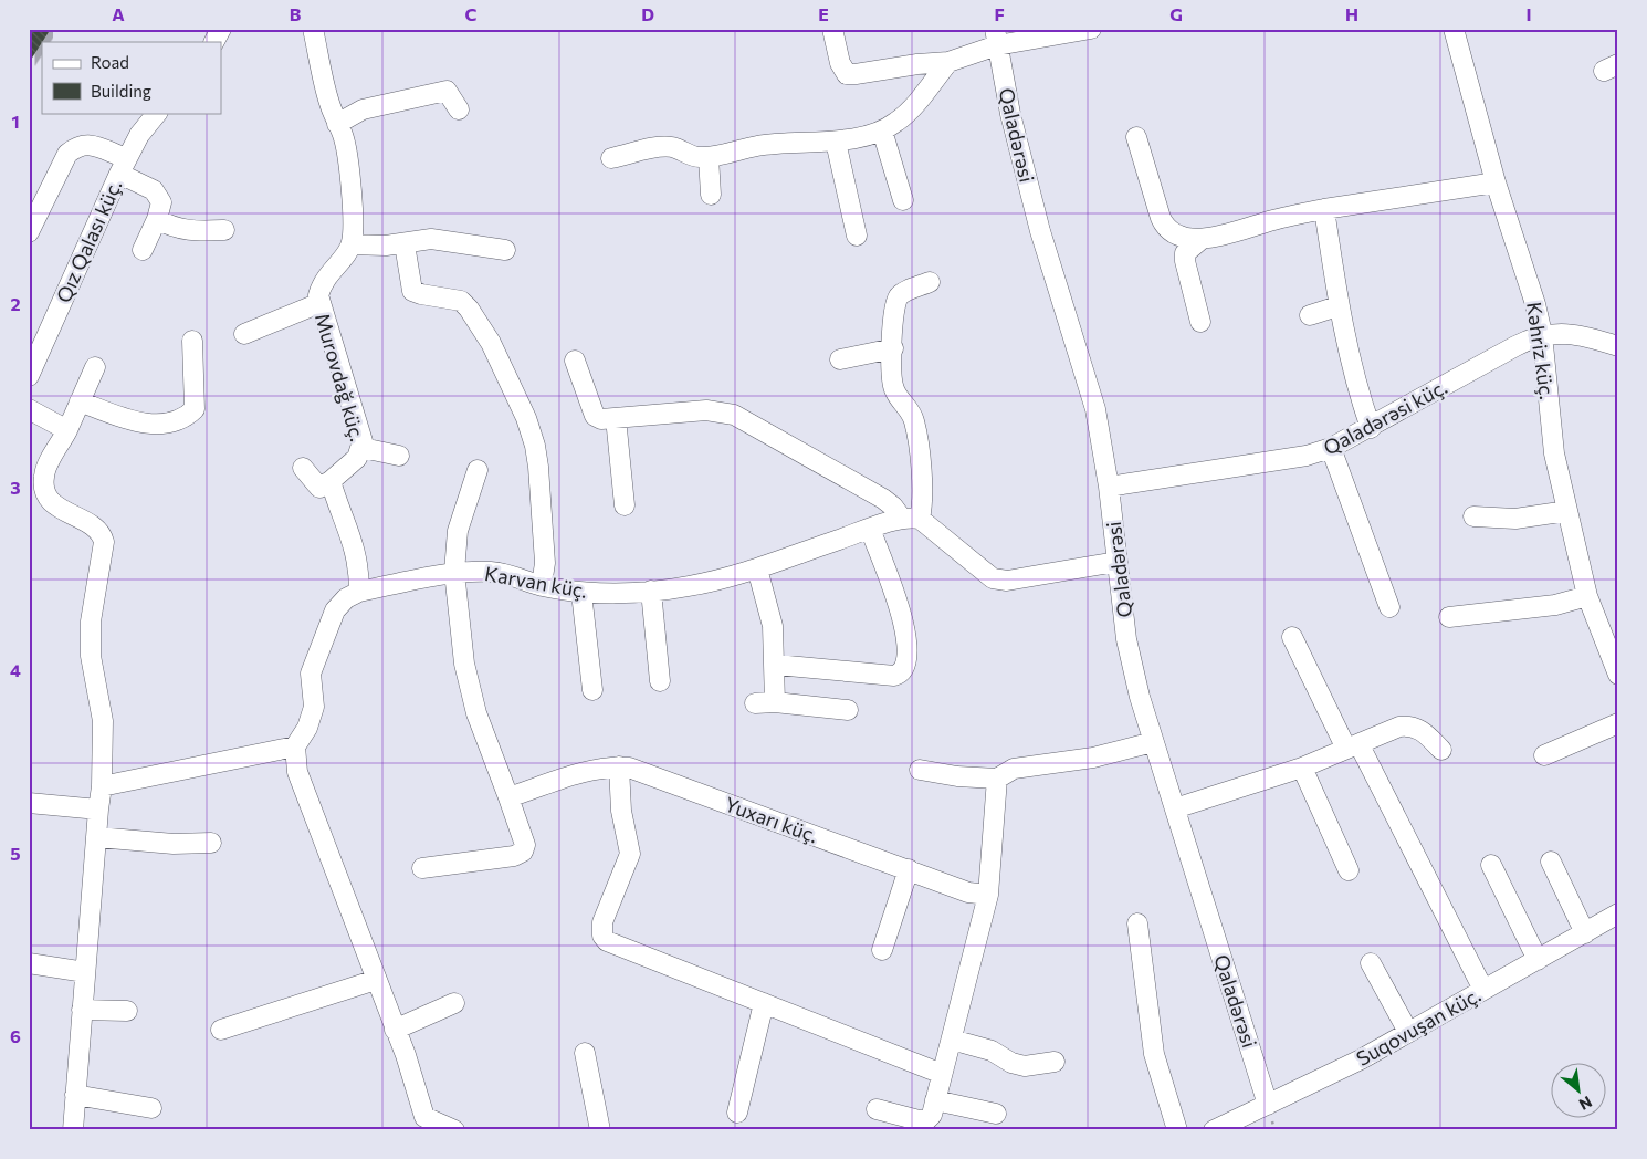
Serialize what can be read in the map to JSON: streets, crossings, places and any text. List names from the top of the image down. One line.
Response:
{"streets":{"street":["Qaladərəsi","Qız Qalası küç.","Kəhriz küç.","Murovdağ küç.","Qaladərəsi küç.","Karvan küç.","Yuxarı küç.","Suqovuşan küç."]},"crossings":[["Qaladərəsi","Qaladərəsi küç."],["Qaladərəsi","Suqovuşan küç."],["Kəhriz küç.","Qaladərəsi küç."]],"legend":["Road","Building"],"north":"bottom right","grid":{"columns":["A","B","C","D","E","F","G","H","I"],"rows":["1","2","3","4","5","6"]}}
